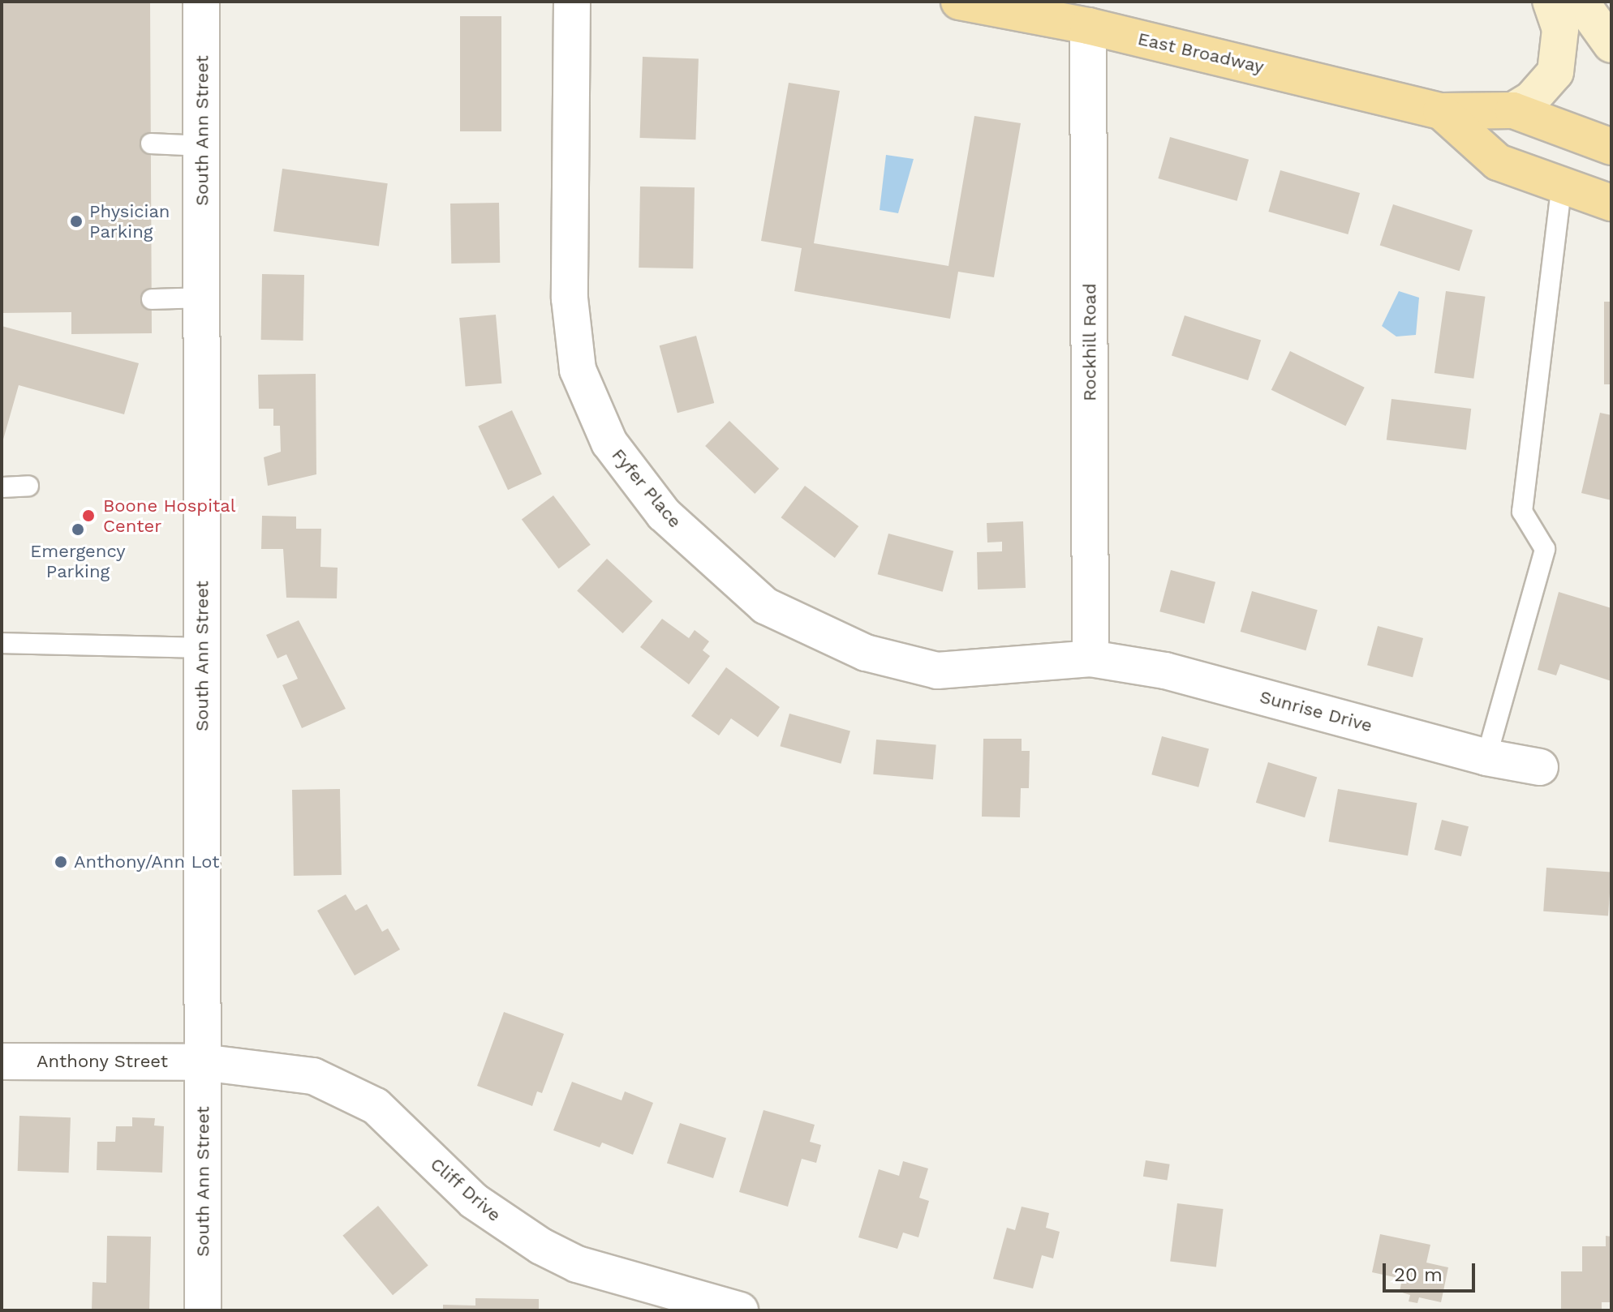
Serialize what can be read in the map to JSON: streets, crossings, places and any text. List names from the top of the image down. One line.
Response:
{"streets":{"main road":["East Broadway"],"street":["South Ann Street","Rockhill Road","Fyfer Place","Sunrise Drive","Anthony Street","Cliff Drive"]},"crossings":[["East Broadway","Rockhill Road"],["South Ann Street","Anthony Street"],["South Ann Street","Cliff Drive"],["Rockhill Road","Fyfer Place"],["Rockhill Road","Sunrise Drive"],["Fyfer Place","Sunrise Drive"],["Anthony Street","Cliff Drive"]],"places":["Physician Parking","Boone Hospital Center","Emergency Parking","Anthony/Ann Lot"],"scale_bar":"20 m"}
